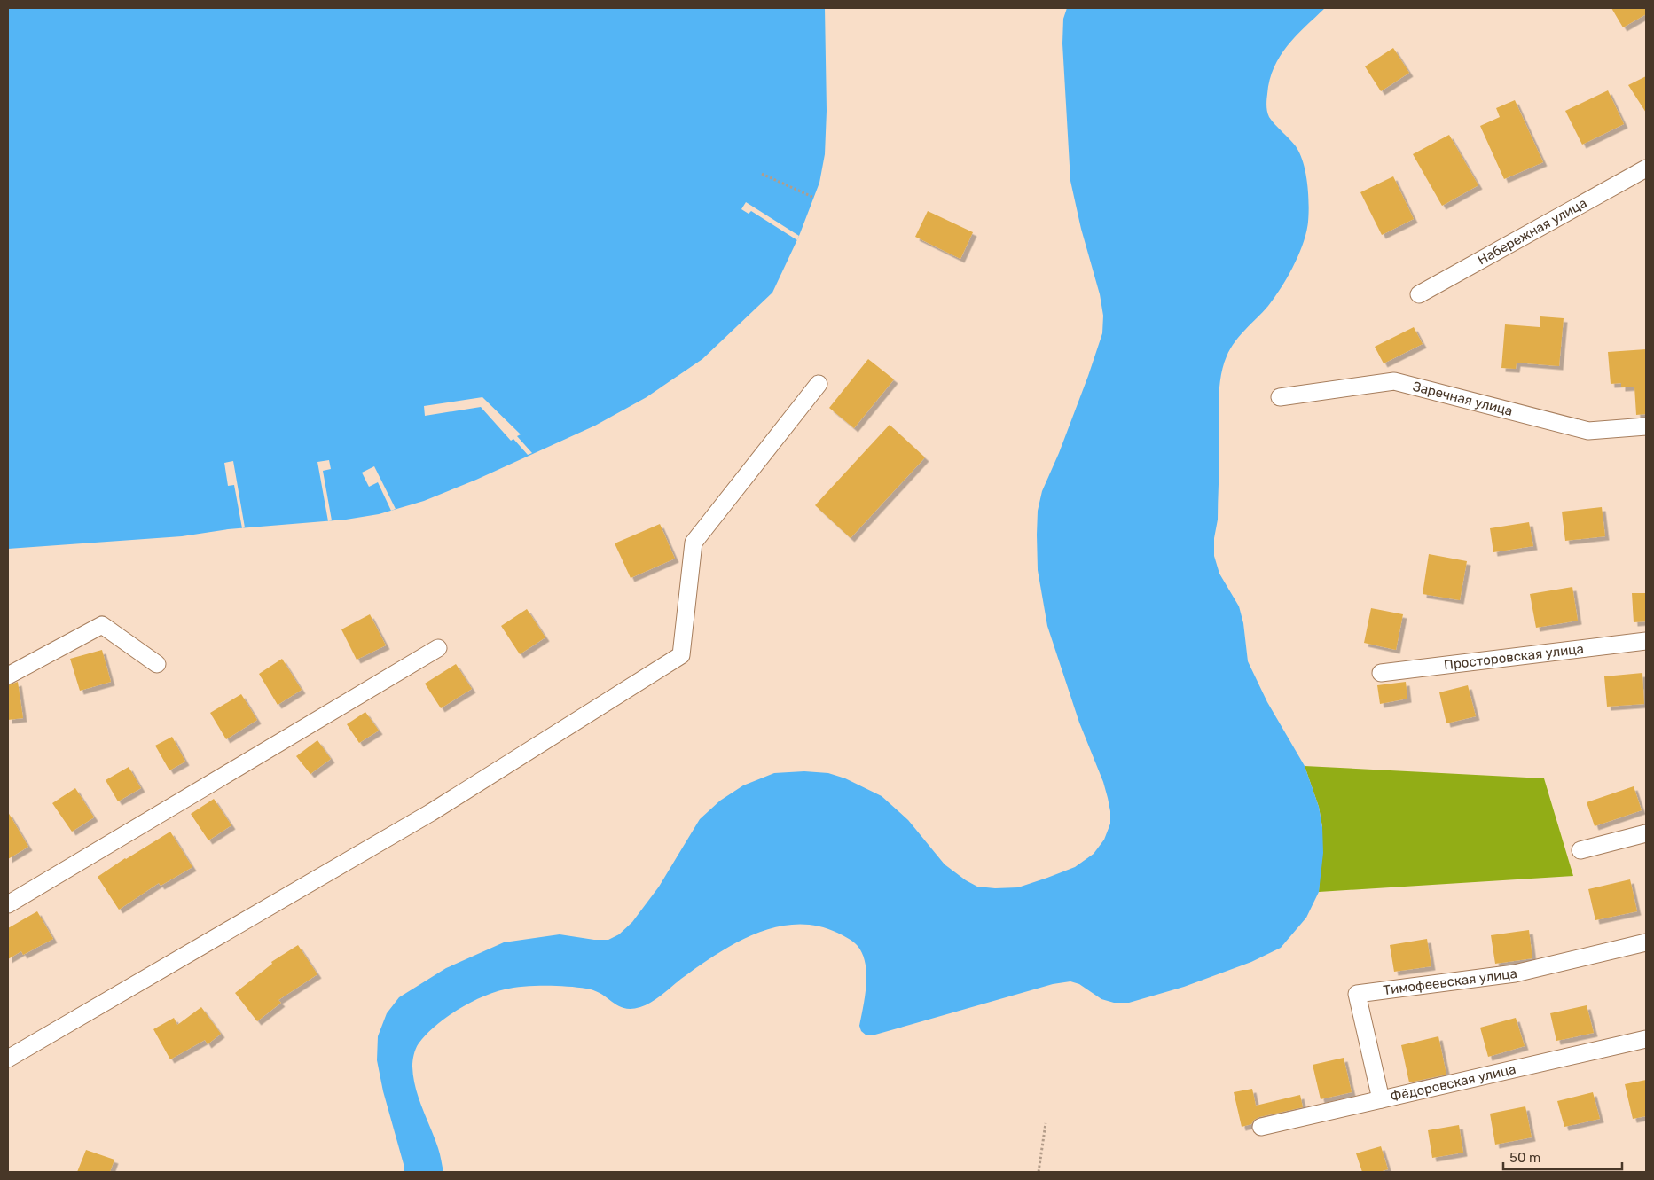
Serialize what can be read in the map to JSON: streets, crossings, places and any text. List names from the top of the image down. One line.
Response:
{"streets":{"street":["Набережная улица","Заречная улица","Просторовская улица","Тимофеевская улица","Фёдоровская улица"]},"crossings":[["Тимофеевская улица","Фёдоровская улица"]],"scale_bar":"50 m"}
